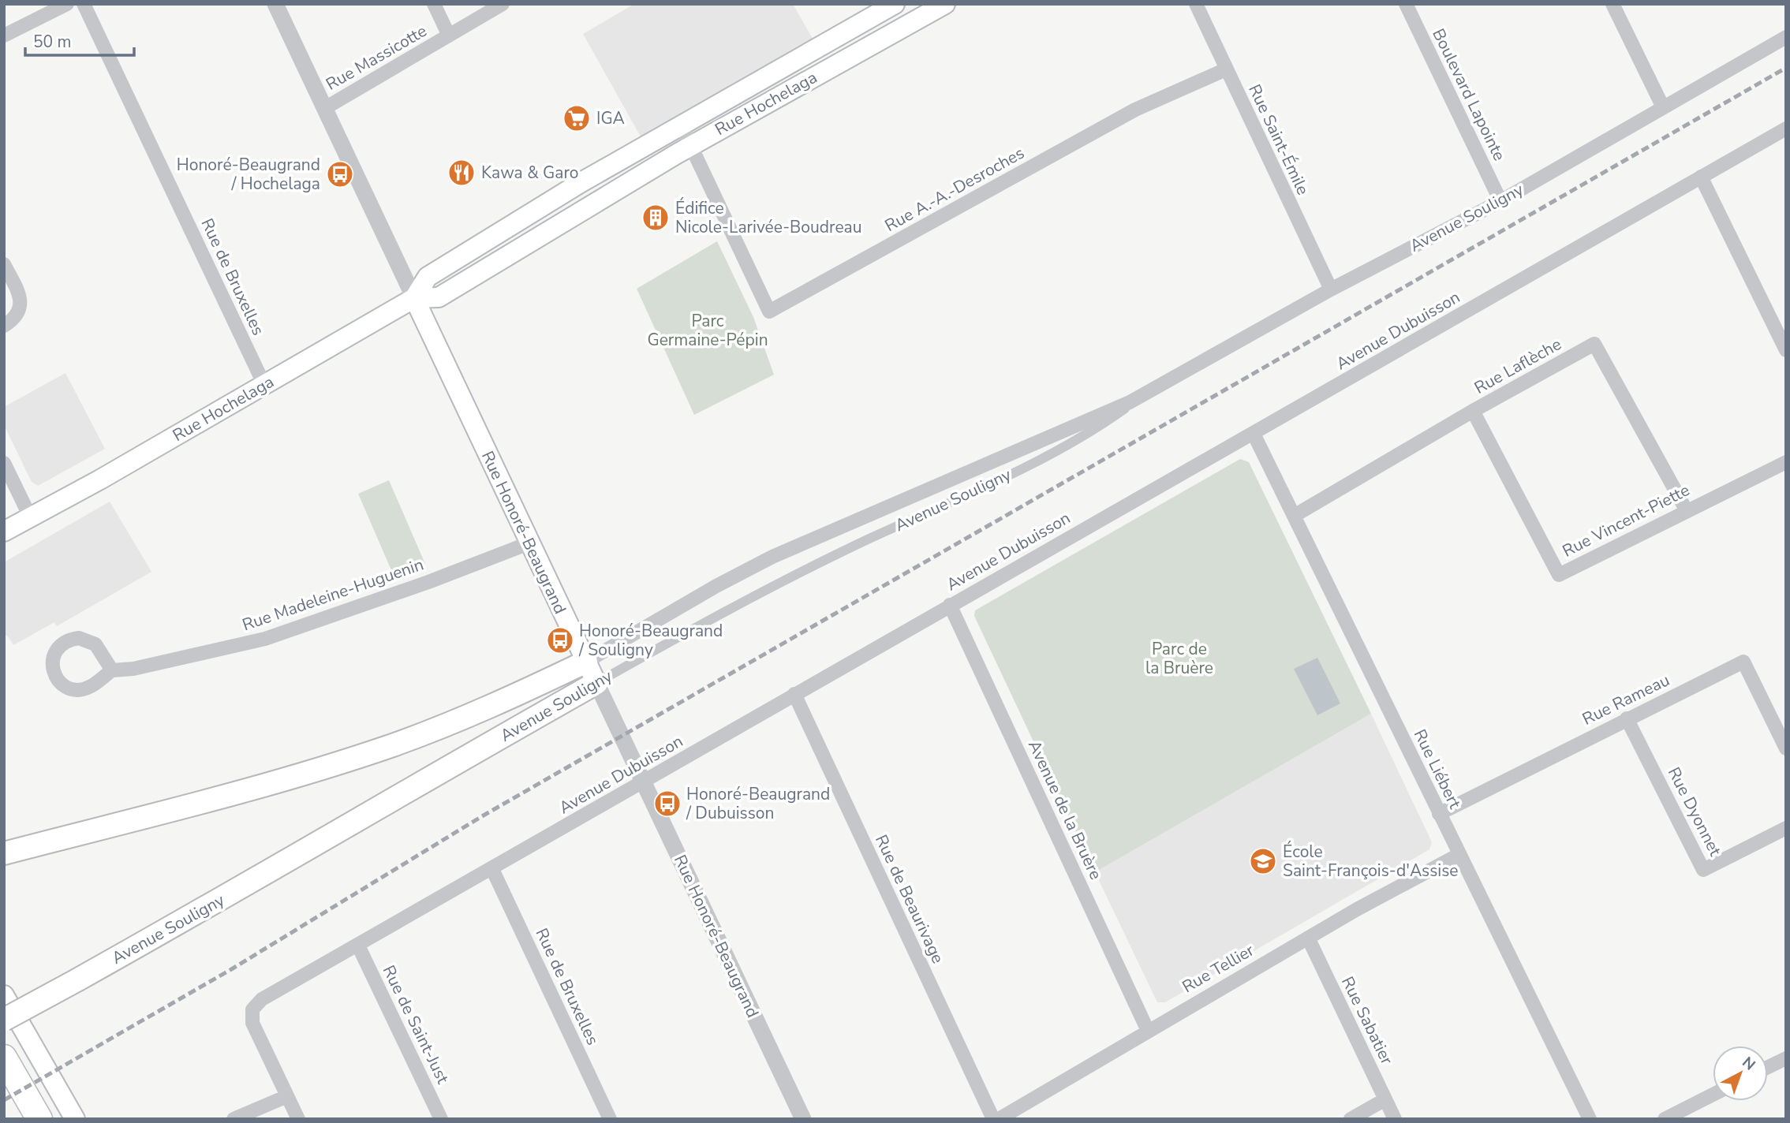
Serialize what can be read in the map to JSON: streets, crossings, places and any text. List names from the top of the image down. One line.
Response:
{"streets":{"highway":["Avenue Souligny"],"main road":["Rue Hochelaga","Rue Honoré-Beaugrand"],"street":["Rue Massicotte","Boulevard Lapointe","Rue Saint-Émile","Rue A.-A.-Desroches","Rue de Bruxelles","Avenue Dubuisson","Rue Laflèche","Rue Vincent-Piette","Rue Madeleine-Huguenin","Rue Rameau","Rue Liébert","Avenue de la Bruère","Rue Dyonnet","Rue de Beaurivage","Rue Tellier","Rue Sabatier","Rue de Saint-Just"]},"crossings":[["Rue Massicotte","Rue Honoré-Beaugrand"],["Boulevard Lapointe","Avenue Souligny"],["Rue Hochelaga","Rue A.-A.-Desroches"],["Rue Hochelaga","Rue de Bruxelles"],["Rue Hochelaga","Rue Honoré-Beaugrand"],["Rue Saint-Émile","Rue A.-A.-Desroches"],["Rue Saint-Émile","Avenue Souligny"],["Avenue Souligny","Rue Honoré-Beaugrand"],["Rue de Bruxelles","Avenue Dubuisson"],["Avenue Dubuisson","Rue Honoré-Beaugrand"],["Avenue Dubuisson","Rue Liébert"],["Avenue Dubuisson","Avenue de la Bruère"],["Avenue Dubuisson","Rue de Beaurivage"],["Avenue Dubuisson","Rue de Saint-Just"],["Rue Laflèche","Rue Vincent-Piette"],["Rue Laflèche","Rue Liébert"],["Rue Honoré-Beaugrand","Rue Madeleine-Huguenin"],["Rue Rameau","Rue Liébert"],["Rue Rameau","Rue Dyonnet"],["Rue Liébert","Rue Tellier"],["Avenue de la Bruère","Rue Tellier"],["Rue Tellier","Rue Sabatier"]],"parks":["Parc Germaine-Pépin","Parc de la Bruère"],"places":{"supermarket":["IGA"],"restaurant":["Kawa & Garo"],"bus stop":["Honoré-Beaugrand / Hochelaga","Honoré-Beaugrand / Souligny","Honoré-Beaugrand / Dubuisson"],"building":["Édifice Nicole-Larivée-Boudreau"],"school or university":["École Saint-François-d'Assise"]},"scale_bar":"50 m","north":"top right"}
